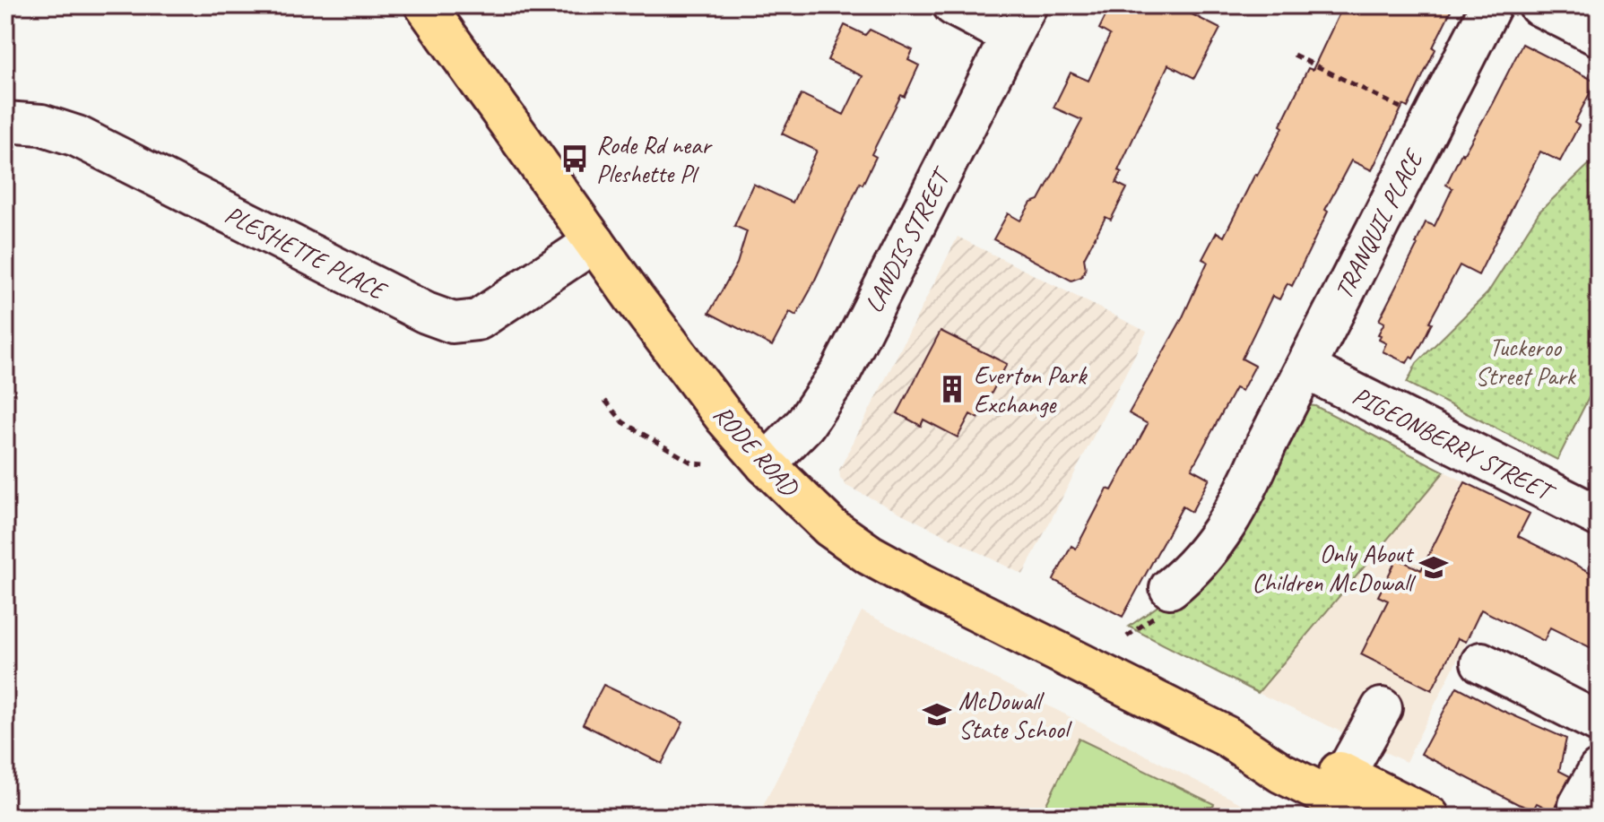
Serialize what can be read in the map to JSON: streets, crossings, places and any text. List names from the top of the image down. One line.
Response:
{"streets":{"main road":["RODE ROAD"],"street":["TRANQUIL PLACE","LANDIS STREET","PLESHETTE PLACE","PIGEONBERRY STREET"]},"crossings":[["TRANQUIL PLACE","PIGEONBERRY STREET"],["LANDIS STREET","RODE ROAD"],["PLESHETTE PLACE","RODE ROAD"]],"parks":["Tuckeroo Street Park"],"places":{"bus stop":["Rode Rd near Pleshette Pl"],"building":["Everton Park Exchange"],"school or university":["Only About Children McDowall","McDowall State School"]}}
